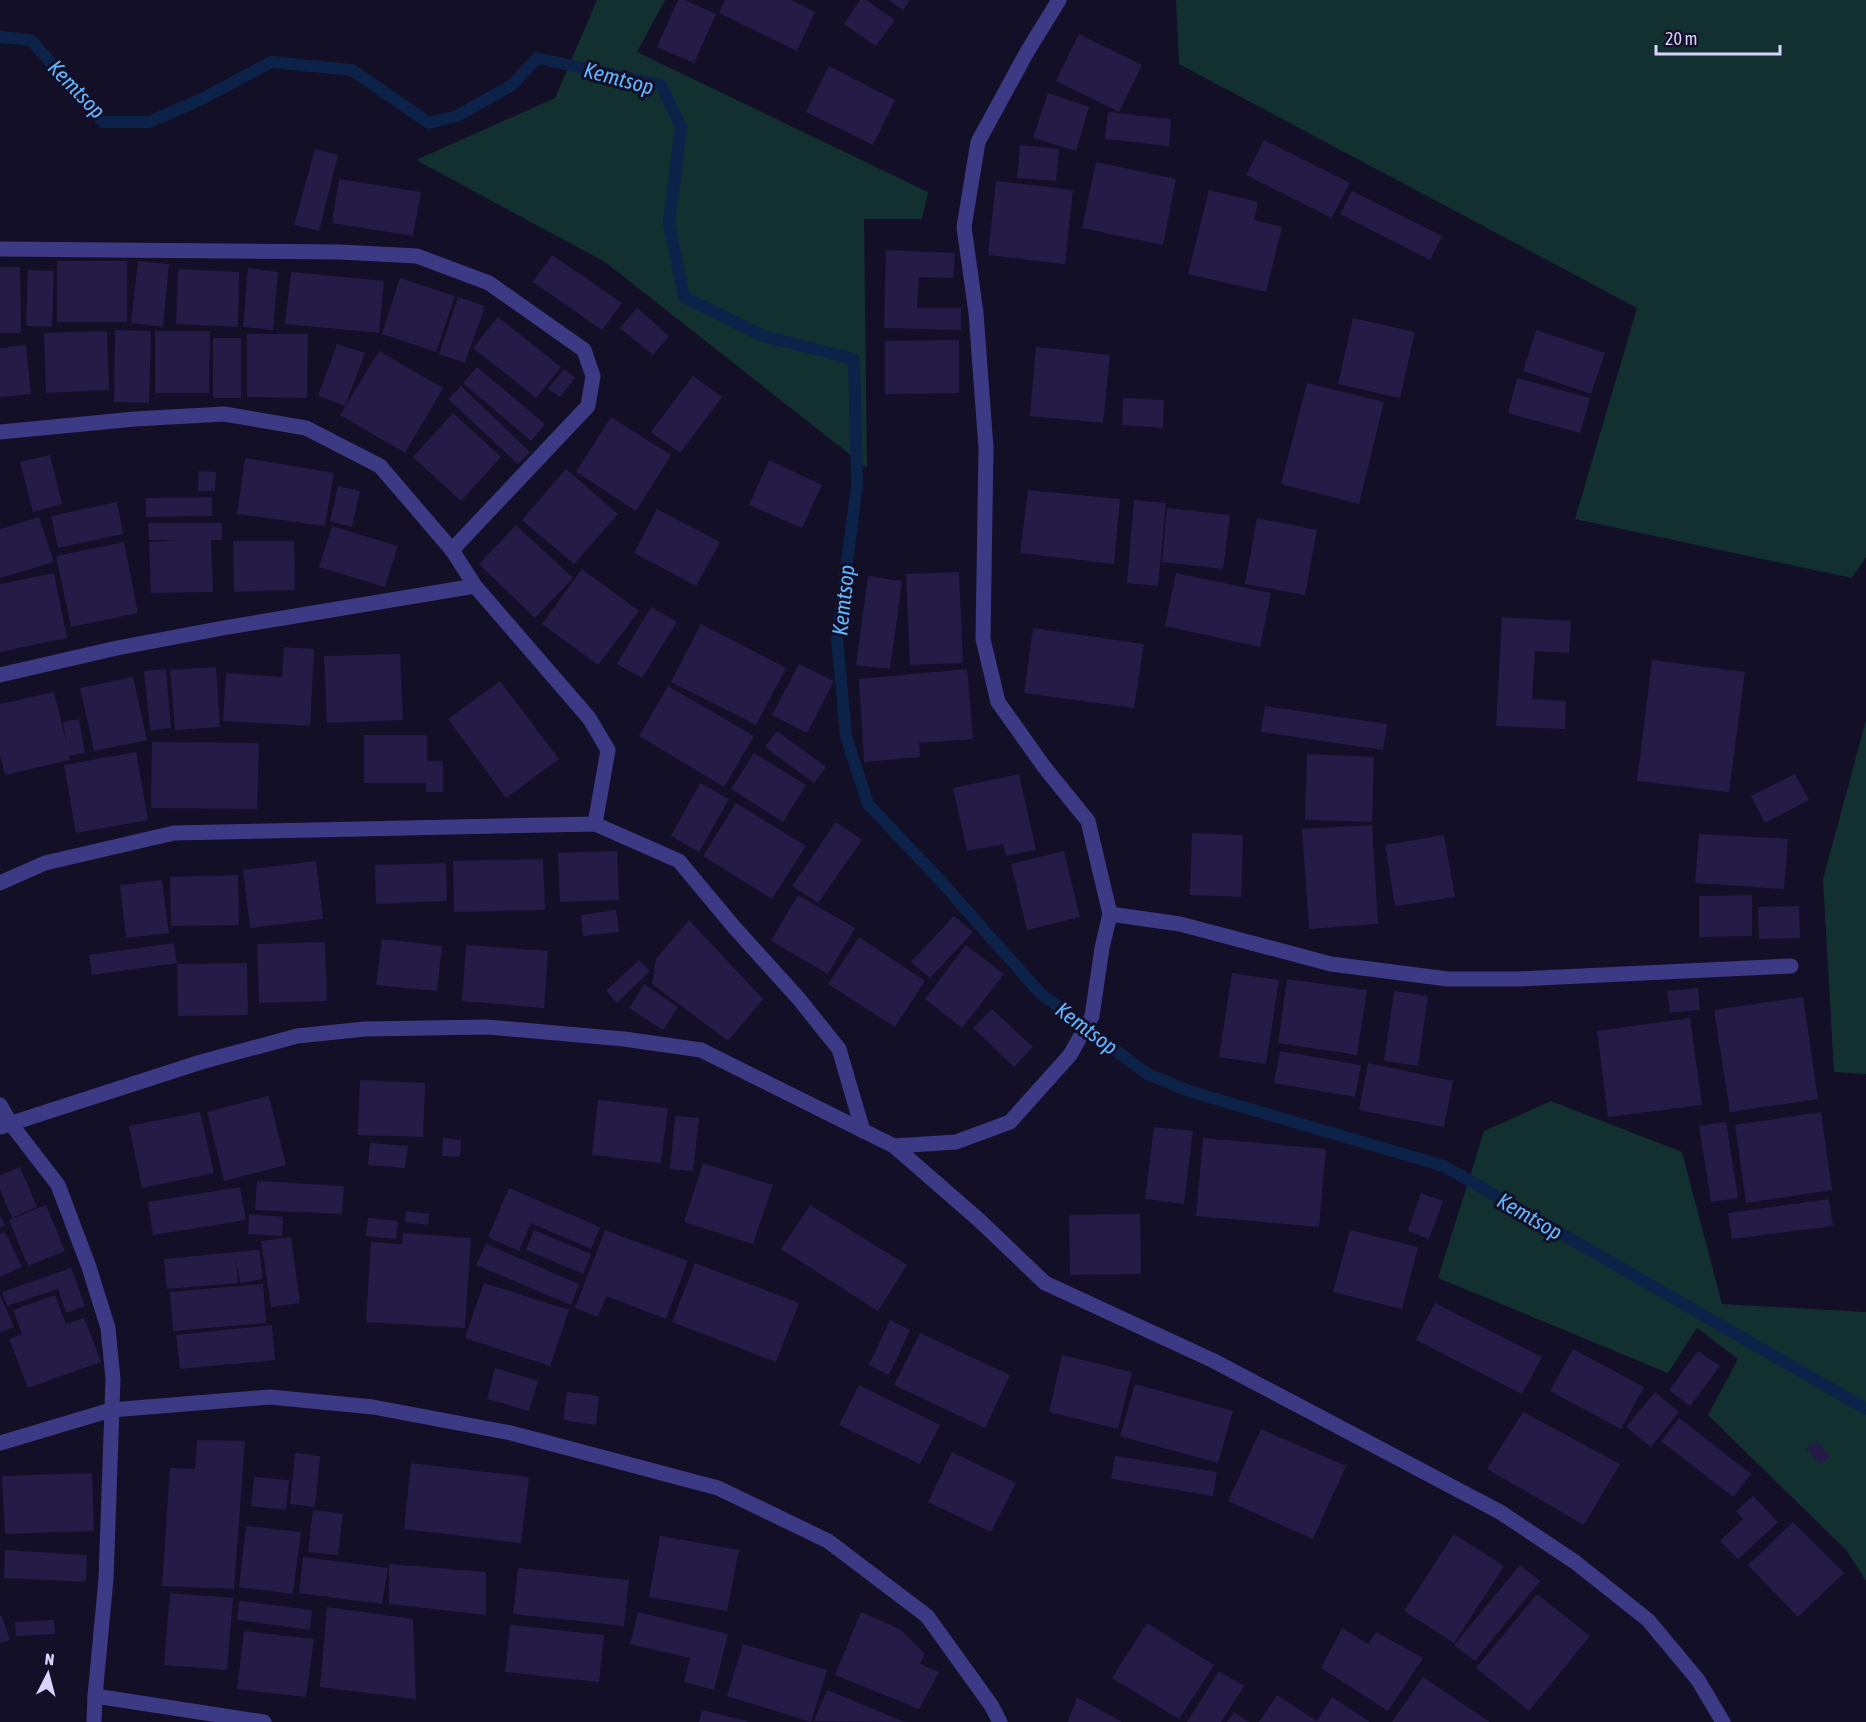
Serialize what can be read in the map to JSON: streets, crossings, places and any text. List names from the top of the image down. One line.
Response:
{"water":["Kemtsop"],"scale_bar":"20 m","north":"top"}
